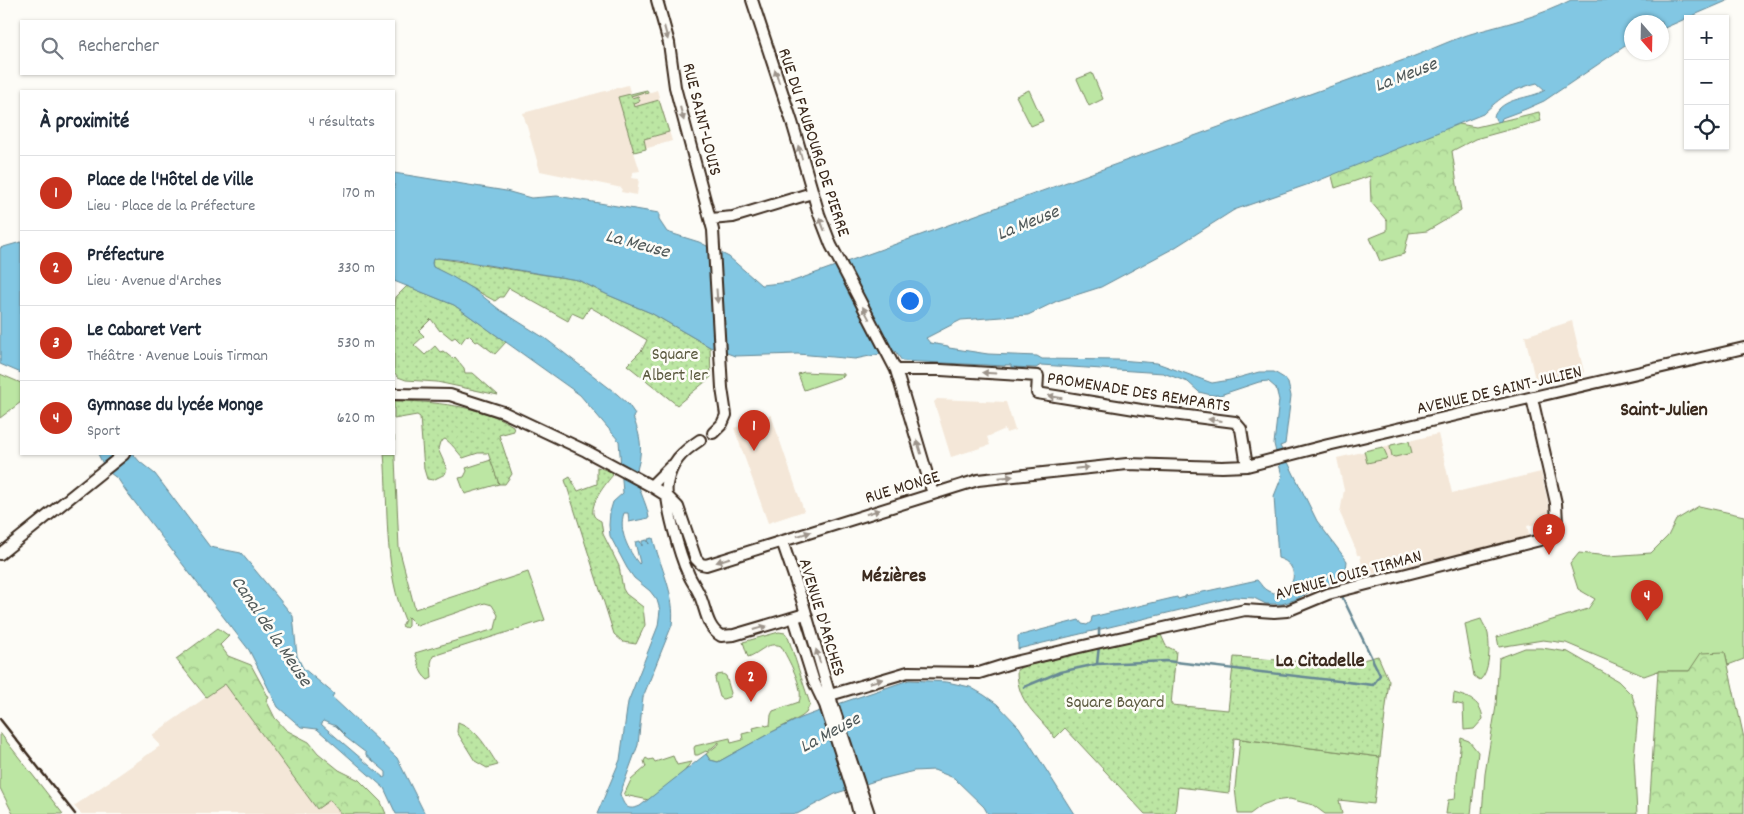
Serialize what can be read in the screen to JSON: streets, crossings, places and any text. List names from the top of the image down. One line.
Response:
{"streets":{"main road":["RUE SAINT-LOUIS","RUE DU FAUBOURG DE PIERRE","AVENUE DE SAINT-JULIEN","PROMENADE DES REMPARTS","RUE MONGE","AVENUE LOUIS TIRMAN","AVENUE D'ARCHES"]},"crossings":[["RUE DU FAUBOURG DE PIERRE","PROMENADE DES REMPARTS"],["RUE DU FAUBOURG DE PIERRE","RUE MONGE"],["AVENUE DE SAINT-JULIEN","PROMENADE DES REMPARTS"],["AVENUE DE SAINT-JULIEN","RUE MONGE"],["AVENUE DE SAINT-JULIEN","AVENUE LOUIS TIRMAN"],["RUE MONGE","AVENUE D'ARCHES"],["AVENUE LOUIS TIRMAN","AVENUE D'ARCHES"]],"one_way":["RUE SAINT-LOUIS","RUE DU FAUBOURG DE PIERRE","PROMENADE DES REMPARTS","AVENUE LOUIS TIRMAN"],"districts":["Saint-Julien","Mézières","La Citadelle"],"water":["La Meuse","Canal de la Meuse"],"parks":["Square Albert 1er","Square Bayard"],"north":"bottom","page":{"map_buttons":["+","−"],"search":"Rechercher","heading":["À proximité","4 résultats"],"list":[{"mark":"1","name":"Place de l'Hôtel de Ville","note":"Lieu · Place de la Préfecture","value":"170 m"},{"mark":"2","name":"Préfecture","note":"Lieu · Avenue d'Arches","value":"330 m"},{"mark":"3","name":"Le Cabaret Vert","note":"Théâtre · Avenue Louis Tirman","value":"530 m"},{"mark":"4","name":"Gymnase du lycée Monge","note":"Sport","value":"620 m"}],"pins":["1","3","4","2"]}}
